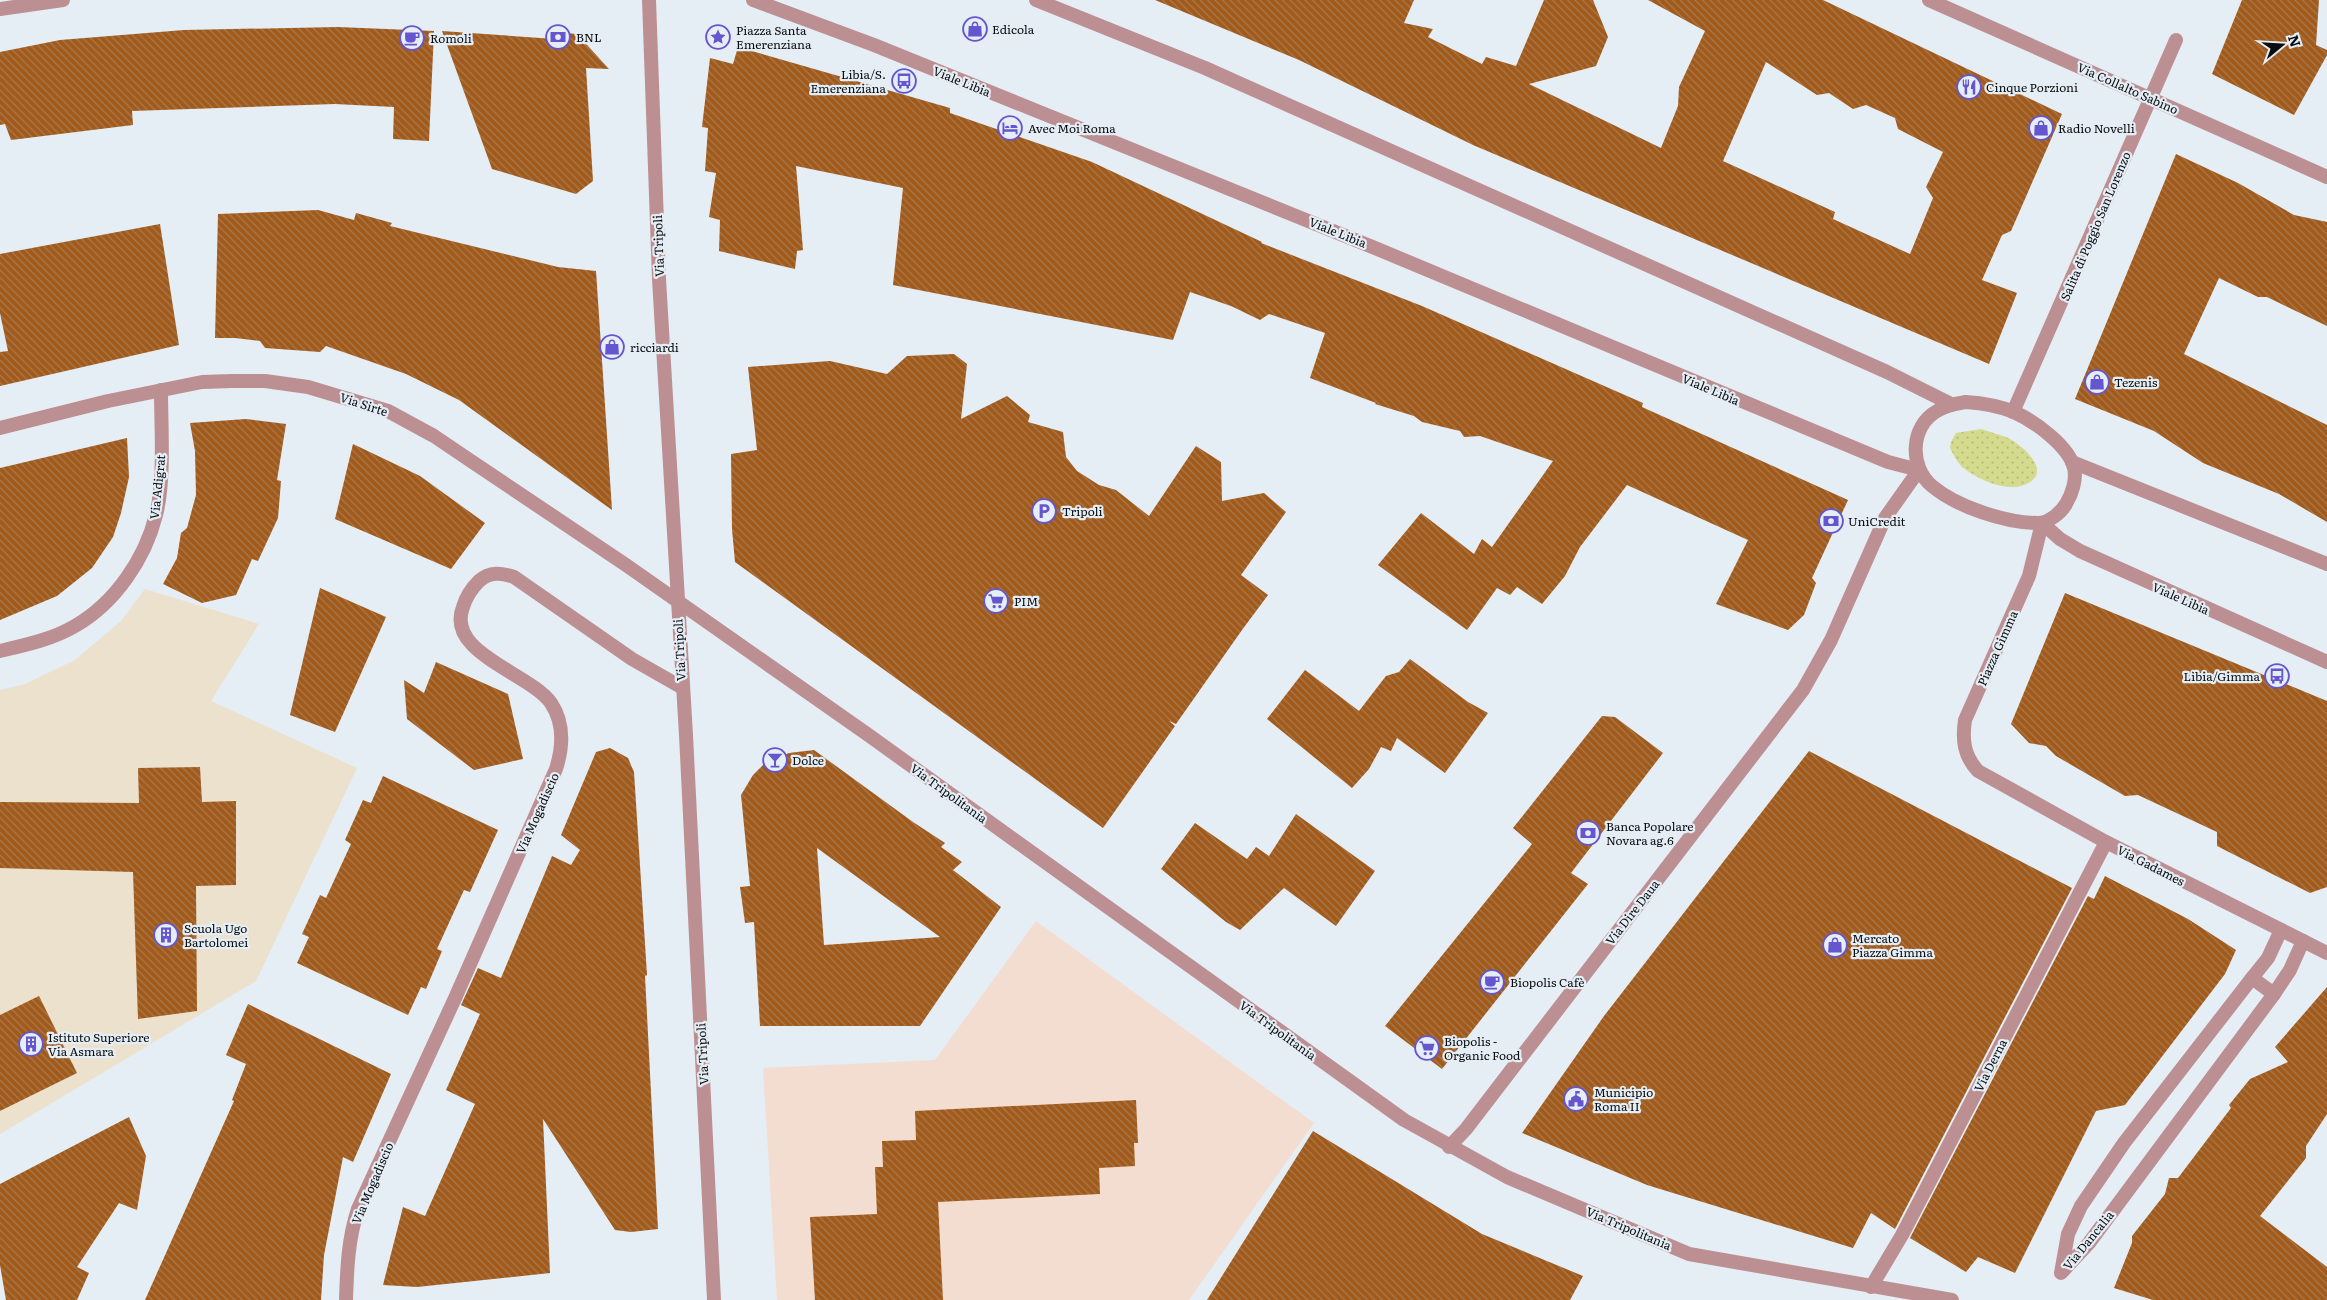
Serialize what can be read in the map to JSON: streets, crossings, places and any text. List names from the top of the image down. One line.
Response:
{"streets":{"street":["Viale Libia","Via Collalto Sabino","Salita di Poggio San Lorenzo","Via Tripoli","Via Sirte","Via Adigrat","Piazza Gimma","Via Tripolitania","Via Mogadiscio","Via Gadames","Via Dire Daua","Via Derna","Via Dancalia"]},"crossings":[["Viale Libia","Salita di Poggio San Lorenzo"],["Viale Libia","Piazza Gimma"],["Viale Libia","Via Dire Daua"],["Via Collalto Sabino","Salita di Poggio San Lorenzo"],["Salita di Poggio San Lorenzo","Piazza Gimma"],["Salita di Poggio San Lorenzo","Via Dire Daua"],["Via Tripoli","Via Sirte"],["Via Tripoli","Via Tripolitania"],["Via Tripoli","Via Mogadiscio"],["Via Sirte","Via Adigrat"],["Via Sirte","Via Tripolitania"],["Piazza Gimma","Via Gadames"],["Piazza Gimma","Via Dire Daua"],["Via Tripolitania","Via Dire Daua"],["Via Tripolitania","Via Derna"],["Via Gadames","Via Derna"],["Via Gadames","Via Dancalia"]],"places":{"shop":["Edicola","Radio Novelli","ricciardi","Tezenis","Mercato Piazza Gimma"],"bank":["BNL","UniCredit","Banca Popolare Novara ag.6"],"place":["Piazza Santa Emerenziana"],"cafe":["Romoli","Biopolis Cafè"],"bus stop":["Libia/S. Emerenziana","Libia/Gimma"],"restaurant":["Cinque Porzioni"],"hotel":["Avec Moi Roma"],"parking":["Tripoli"],"supermarket":["PIM","Biopolis - Organic Food"],"bar":["Dolce"],"building":["Scuola Ugo Bartolomei","Istituto Superiore Via Asmara"],"public building":["Municipio Roma II"]},"north":"right"}
